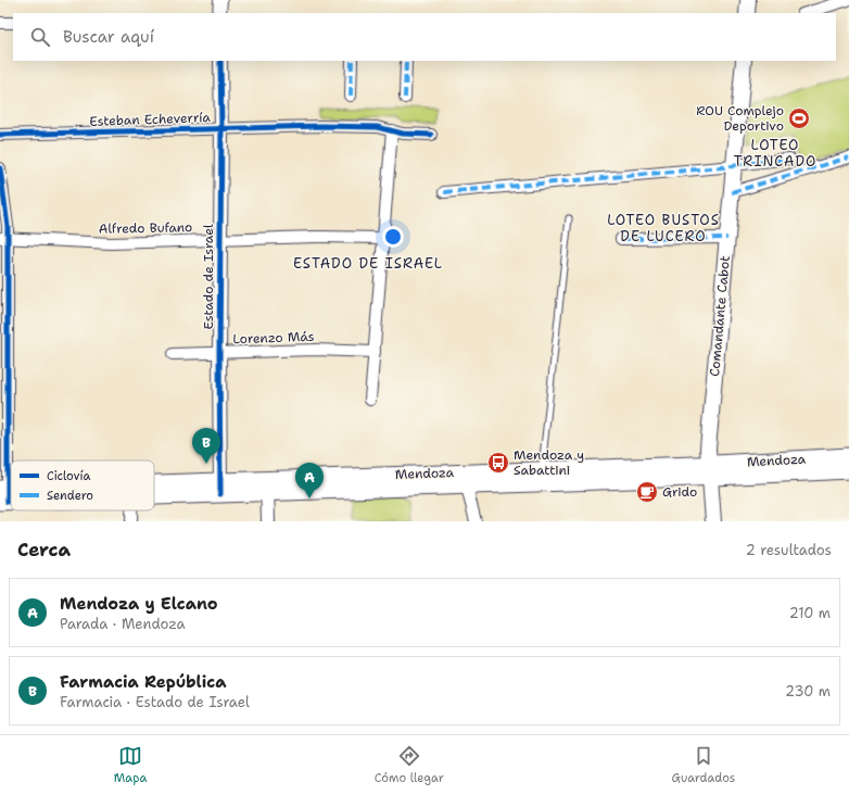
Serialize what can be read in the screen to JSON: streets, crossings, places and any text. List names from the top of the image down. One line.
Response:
{"streets":{"main road":["Comandante Cabot","Mendoza"],"street":["Esteban Echeverría","Alfredo Bufano","Estado de Israel","Lorenzo Más"]},"crossings":[["Esteban Echeverría","Estado de Israel"],["Alfredo Bufano","Estado de Israel"],["Estado de Israel","Lorenzo Más"],["Estado de Israel","Mendoza"],["Comandante Cabot","Mendoza"]],"districts":["LOTEO TRINCADO","LOTEO BUSTOS DE LUCERO","ESTADO DE ISRAEL"],"places":{"sports":["ROU Complejo Deportivo"],"bus stop":["Mendoza y Sabattini"],"cafe":["Grido"]},"legend":["Ciclovía","Sendero"],"page":{"search":"Buscar aquí","pins":["B","A"],"heading":["Cerca","2 resultados"],"list":[{"mark":"A","name":"Mendoza y Elcano","note":"Parada · Mendoza","value":"210 m"},{"mark":"B","name":"Farmacia República","note":"Farmacia · Estado de Israel","value":"230 m"}],"nav":["Mapa","Cómo llegar","Guardados"]}}
